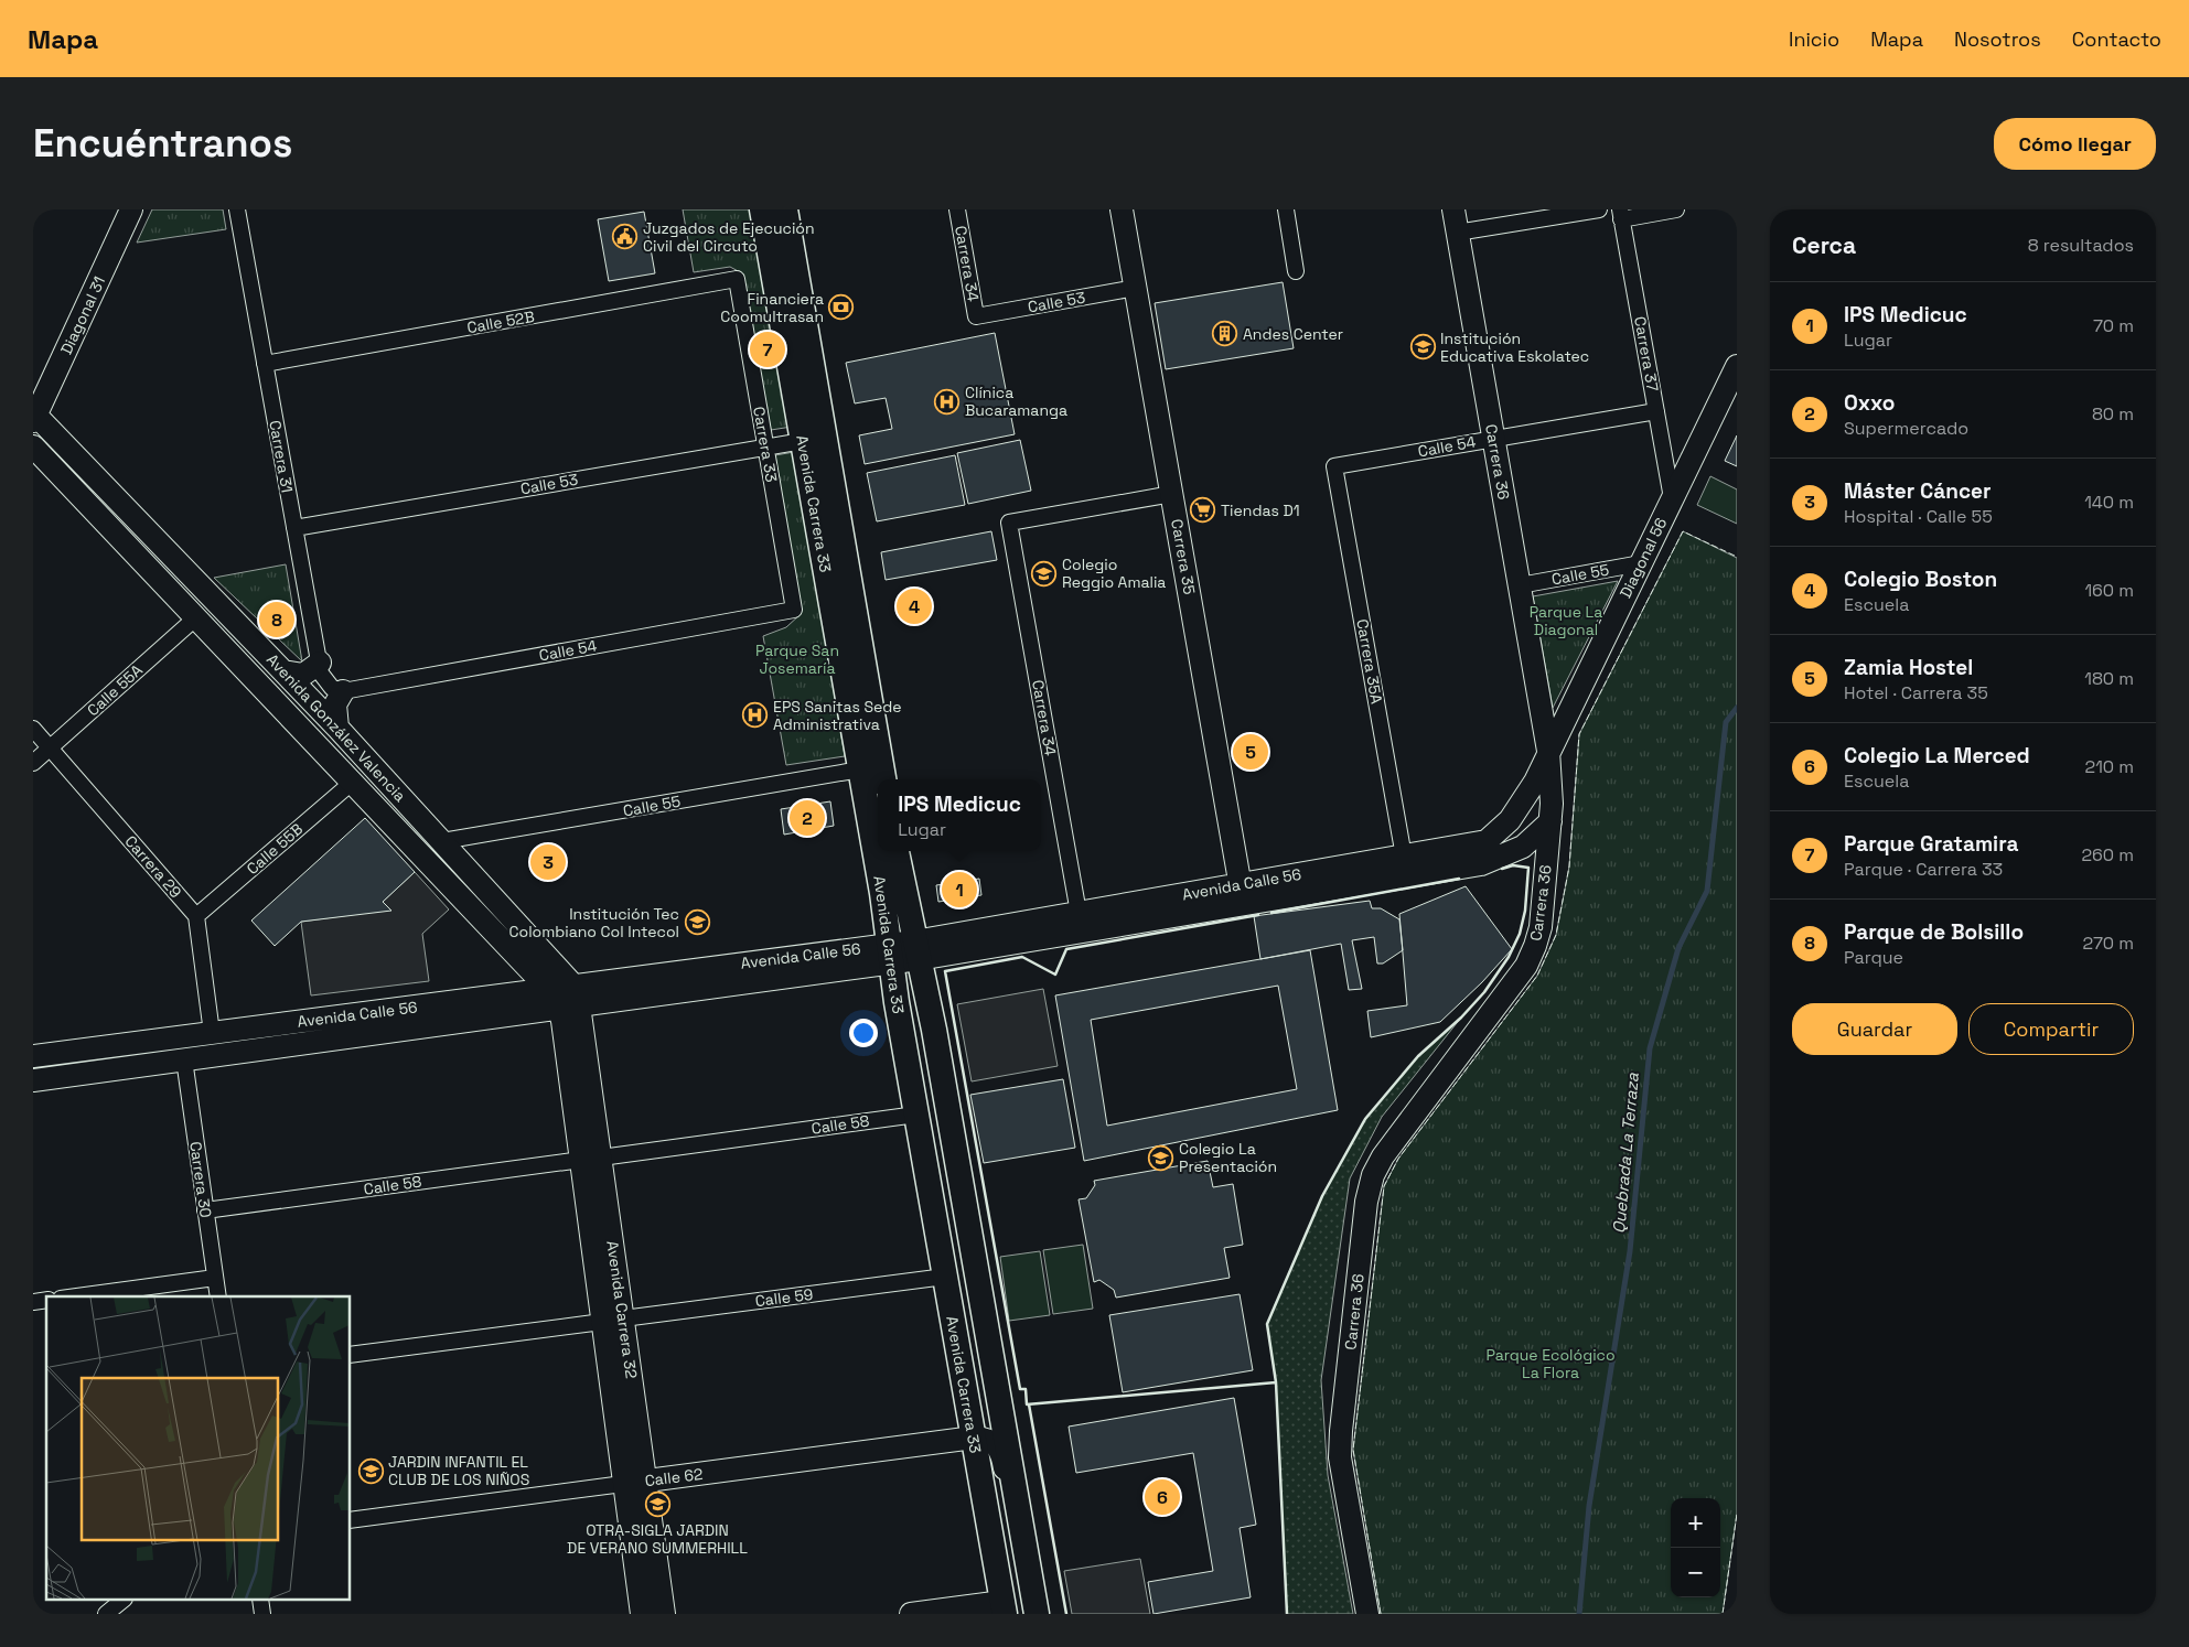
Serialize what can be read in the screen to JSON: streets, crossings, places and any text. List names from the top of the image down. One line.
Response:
{"streets":{"main road":["Avenida Carrera 33"],"street":["Carrera 34","Calle 53","Diagonal 31","Calle 52B","Carrera 37","Carrera 33","Calle 54","Carrera 31","Carrera 36","Carrera 35","Diagonal 56","Calle 55","Carrera 35A","Calle 55A","Avenida González Valencia","Calle 55B","Carrera 29","Avenida Calle 56","Calle 58","Carrera 30","Calle 59","Avenida Carrera 32","Calle 62"]},"crossings":[["Carrera 34","Calle 53"],["Carrera 34","Carrera 35"],["Carrera 34","Avenida Calle 56"],["Calle 53","Carrera 33"],["Calle 53","Carrera 31"],["Calle 53","Avenida Carrera 33"],["Calle 53","Carrera 35"],["Diagonal 31","Avenida González Valencia"],["Calle 52B","Carrera 33"],["Calle 52B","Carrera 31"],["Carrera 37","Calle 54"],["Carrera 37","Diagonal 56"],["Carrera 33","Calle 54"],["Calle 54","Carrera 31"],["Calle 54","Carrera 36"],["Calle 54","Carrera 35A"],["Carrera 36","Diagonal 56"],["Carrera 36","Calle 55"],["Carrera 36","Avenida Calle 56"],["Avenida Carrera 33","Calle 55"],["Avenida Carrera 33","Avenida Calle 56"],["Avenida Carrera 33","Calle 58"],["Avenida Carrera 33","Calle 59"],["Avenida Carrera 33","Calle 62"],["Carrera 35","Avenida Calle 56"],["Diagonal 56","Calle 55"],["Diagonal 56","Avenida Calle 56"],["Calle 55","Avenida González Valencia"],["Carrera 35A","Avenida Calle 56"],["Calle 55A","Avenida González Valencia"],["Calle 55A","Carrera 29"],["Avenida González Valencia","Calle 55B"],["Avenida González Valencia","Avenida Calle 56"],["Avenida González Valencia","Avenida Carrera 32"],["Calle 55B","Carrera 29"],["Avenida Calle 56","Carrera 30"],["Avenida Calle 56","Avenida Carrera 32"],["Calle 58","Carrera 30"],["Calle 58","Avenida Carrera 32"],["Calle 59","Avenida Carrera 32"],["Avenida Carrera 32","Calle 62"]],"water":["Quebrada La Terraza"],"parks":["Parque La Diagonal","Parque San Josemaría","Parque Ecológico La Flora"],"places":{"public building":["Juzgados de Ejecución Civil del Circuto"],"bank":["Financiera Coomultrasan"],"building":["Andes Center"],"school or university":["Institución Educativa Eskolatec","Colegio Reggio Amalia","Institución Tec Colombiano Col Intecol","Colegio La Presentación","JARDIN INFANTIL EL CLUB DE LOS NIÑOS","OTRA-SIGLA JARDIN DE VERANO SUMMERHILL"],"hospital":["Clínica Bucaramanga","EPS Sanitas Sede Administrativa"],"supermarket":["Tiendas D1"]},"page":{"header":"Mapa","nav":["Inicio","Mapa","Nosotros","Contacto"],"buttons":["Cómo llegar",["Guardar","Compartir"]],"title":"Encuéntranos","heading":["Cerca","8 resultados"],"list":[{"mark":"1","name":"IPS Medicuc","note":"Lugar","value":"70 m"},{"mark":"2","name":"Oxxo","note":"Supermercado","value":"80 m"},{"mark":"3","name":"Máster Cáncer","note":"Hospital · Calle 55","value":"140 m"},{"mark":"4","name":"Colegio Boston","note":"Escuela","value":"160 m"},{"mark":"5","name":"Zamia Hostel","note":"Hotel · Carrera 35","value":"180 m"},{"mark":"6","name":"Colegio La Merced","note":"Escuela","value":"210 m"},{"mark":"7","name":"Parque Gratamira","note":"Parque · Carrera 33","value":"260 m"},{"mark":"8","name":"Parque de Bolsillo","note":"Parque","value":"270 m"}],"pins":["7","4","8","5","2","3","1","6"],"popup":["IPS Medicuc","Lugar"],"map_buttons":["+","−"]}}
